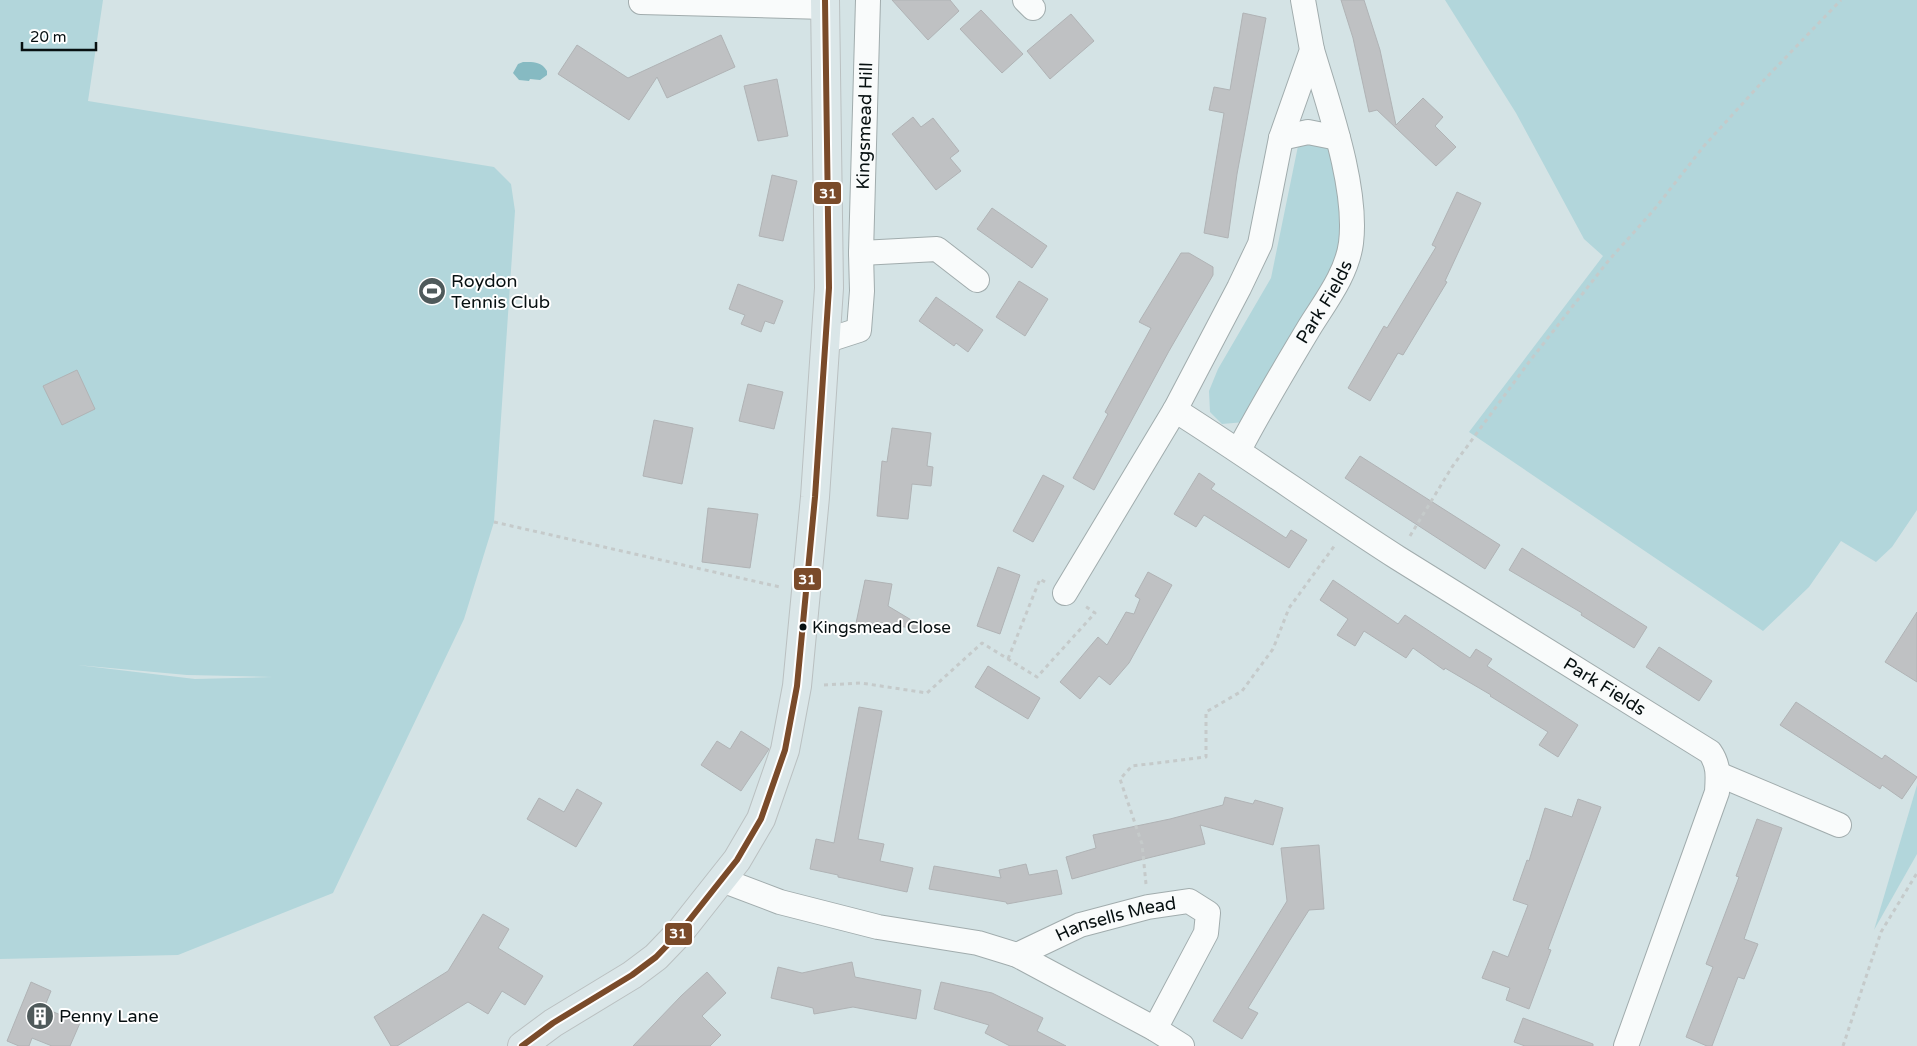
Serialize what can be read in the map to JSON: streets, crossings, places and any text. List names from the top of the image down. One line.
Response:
{"streets":{"street":["Kingsmead Hill","Park Fields","Hansells Mead"]},"places":{"sports":["Roydon Tennis Club"],"other":["Kingsmead Close"],"building":["Penny Lane"]},"lines":["transit line 31"],"scale_bar":"20 m"}
